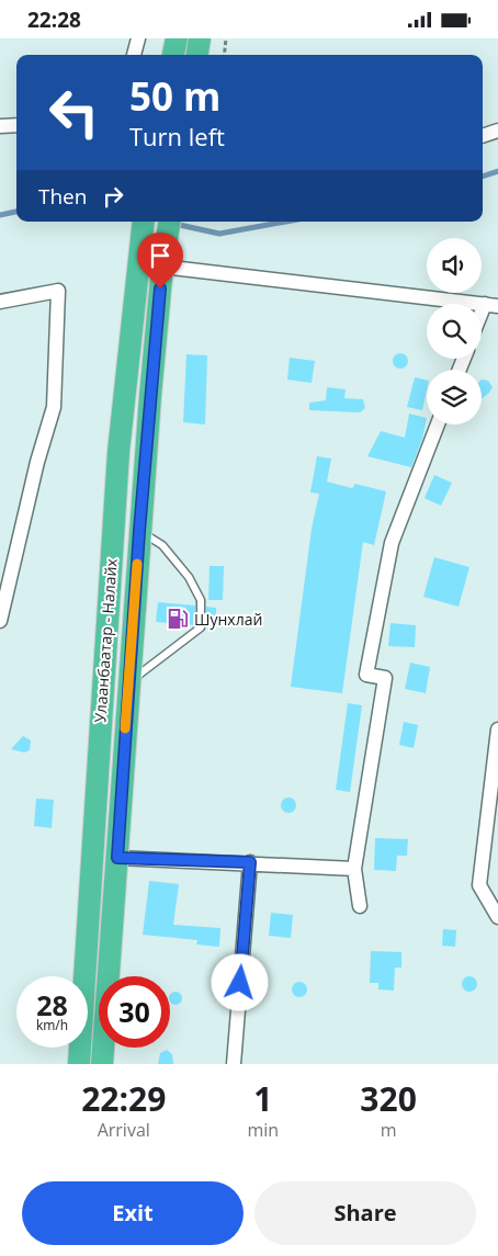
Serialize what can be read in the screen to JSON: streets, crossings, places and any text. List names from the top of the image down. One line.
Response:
{"streets":{"highway":["Улаанбаатар - Налайх"]},"places":{"fuel station":["Шунхлай"]},"page":{"status":"22:28","turn":["50 m","Turn left"],"then":"Then","speed":"28 km/h","limit":"30","eta":["22:29","Arrival","1","min","320","m"],"buttons":["Exit","Share"]}}
